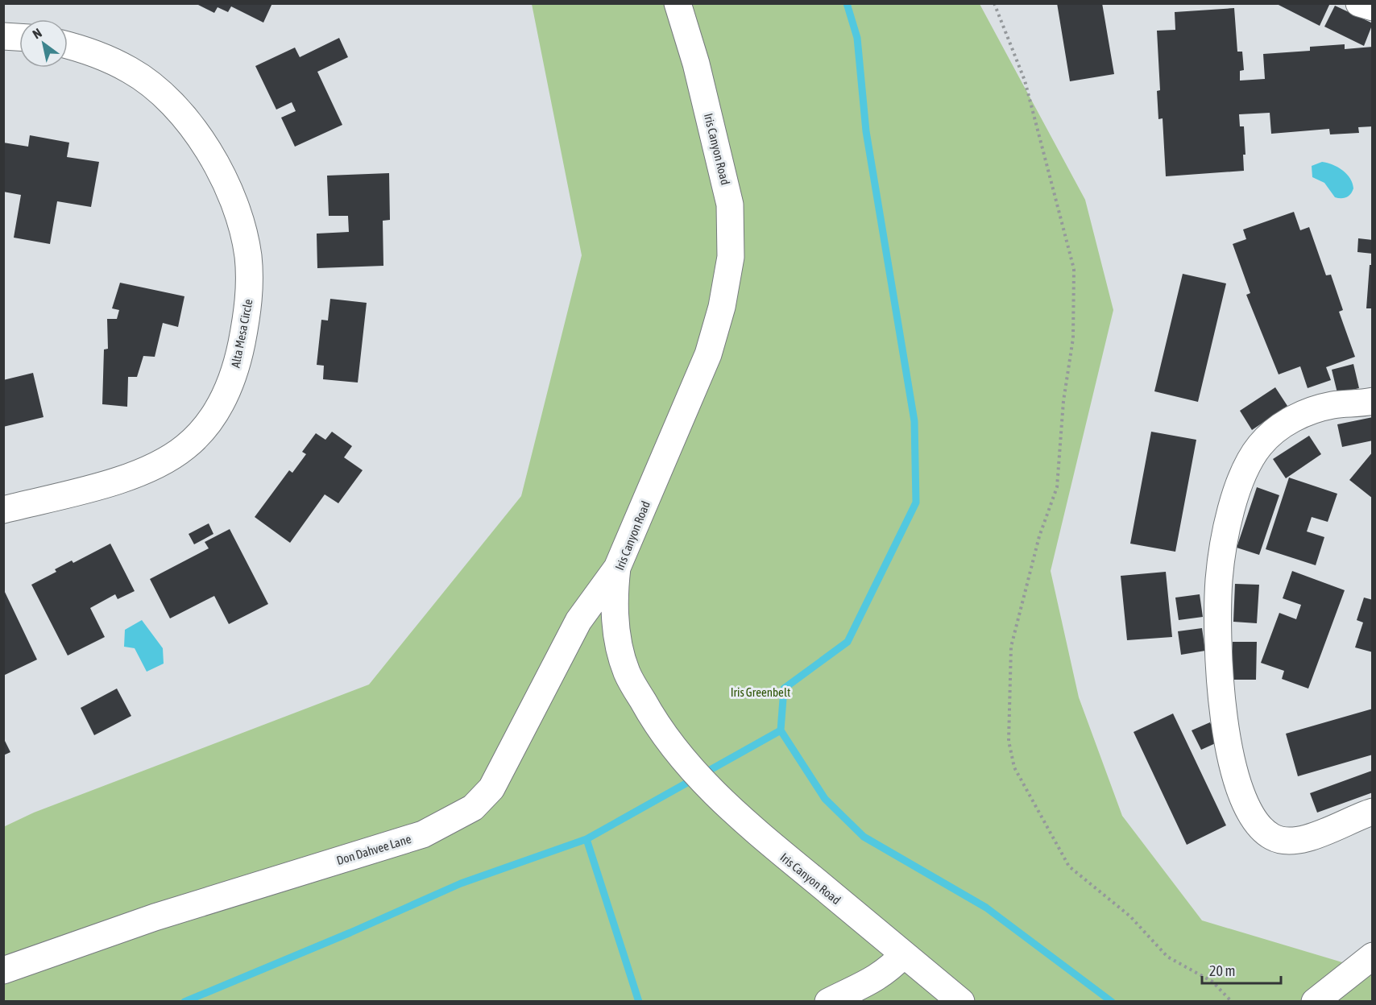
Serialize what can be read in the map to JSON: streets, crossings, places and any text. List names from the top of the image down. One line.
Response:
{"streets":{"street":["Iris Canyon Road","Alta Mesa Circle","Don Dahvee Lane"]},"crossings":[["Iris Canyon Road","Don Dahvee Lane"]],"parks":["Iris Greenbelt"],"scale_bar":"20 m","north":"top left"}
